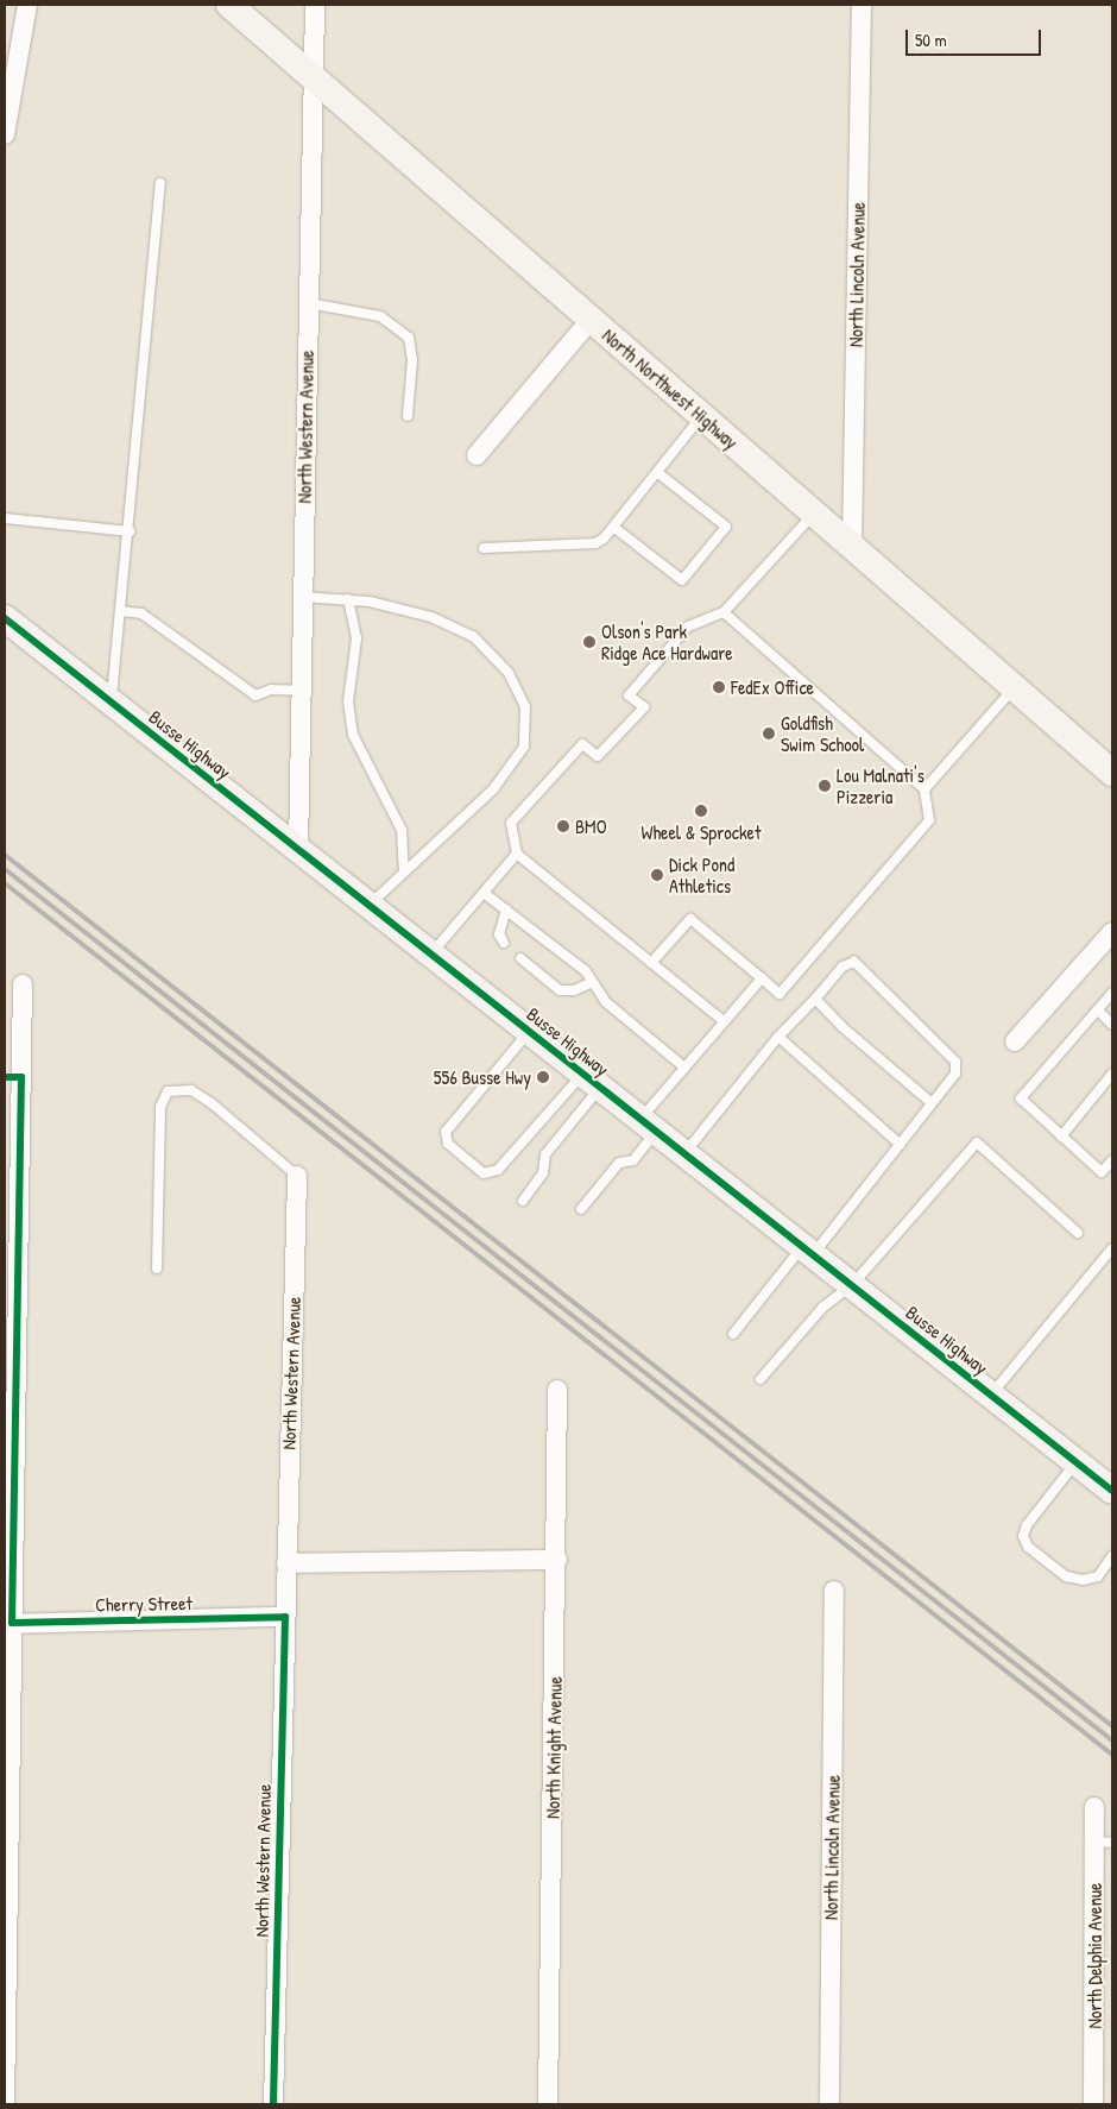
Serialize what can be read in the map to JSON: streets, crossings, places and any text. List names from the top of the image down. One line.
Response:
{"streets":{"main road":["North Northwest Highway","Busse Highway"],"street":["North Lincoln Avenue","North Western Avenue","Cherry Street","North Knight Avenue","North Delphia Avenue"]},"crossings":[["North Lincoln Avenue","North Northwest Highway"],["North Northwest Highway","North Western Avenue"],["North Western Avenue","Busse Highway"],["North Western Avenue","Cherry Street"]],"places":["Olson's Park Ridge Ace Hardware","FedEx Office","Goldfish Swim School","Lou Malnati's Pizzeria","Wheel & Sprocket","BMO","Dick Pond Athletics","556 Busse Hwy"],"scale_bar":"50 m"}
